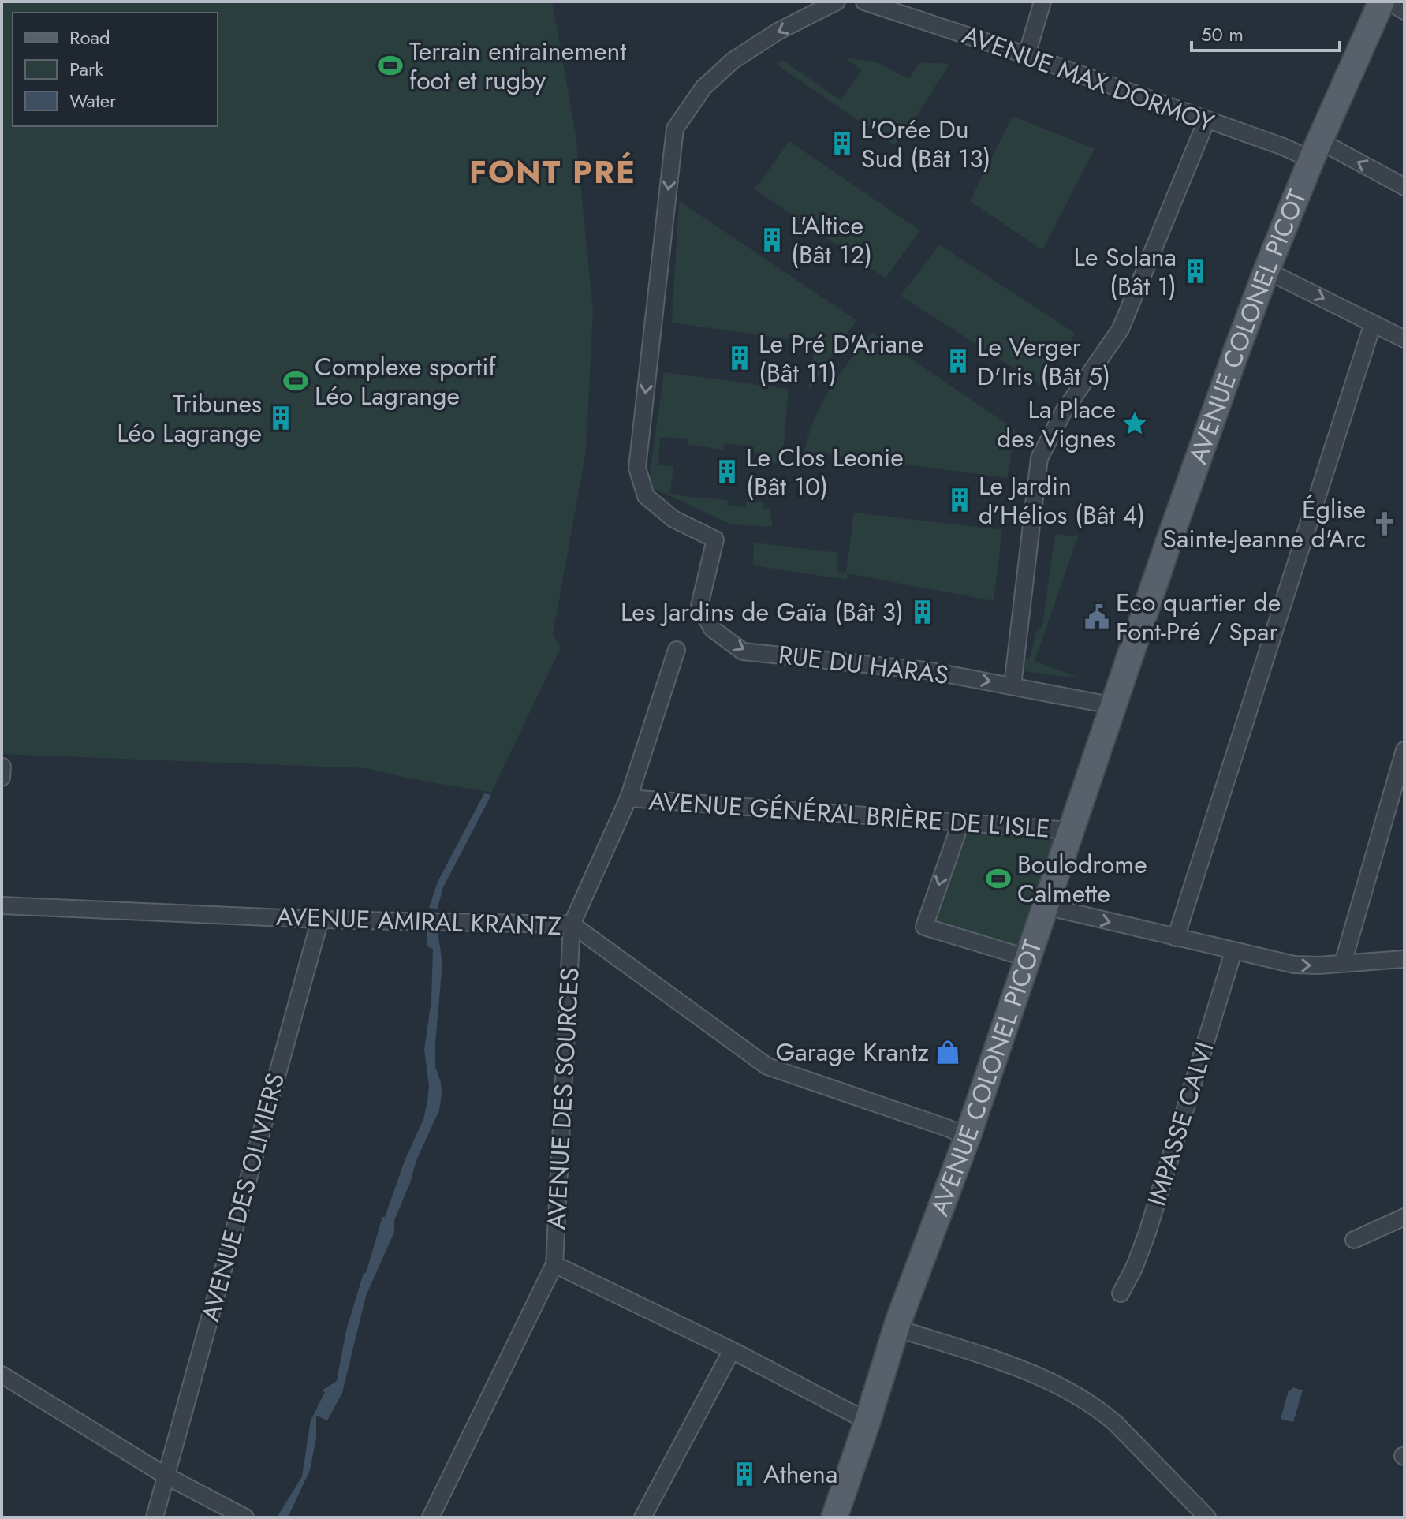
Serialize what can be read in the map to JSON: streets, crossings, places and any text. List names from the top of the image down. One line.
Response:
{"streets":{"main road":["AVENUE COLONEL PICOT"],"street":["AVENUE MAX DORMOY","RUE DU HARAS","AVENUE GÉNÉRAL BRIÈRE DE L'ISLE","AVENUE AMIRAL KRANTZ","AVENUE DES SOURCES","IMPASSE CALVI","AVENUE DES OLIVIERS"]},"crossings":[["AVENUE MAX DORMOY","AVENUE COLONEL PICOT"],["AVENUE COLONEL PICOT","RUE DU HARAS"],["AVENUE COLONEL PICOT","AVENUE GÉNÉRAL BRIÈRE DE L'ISLE"],["AVENUE COLONEL PICOT","AVENUE AMIRAL KRANTZ"],["AVENUE GÉNÉRAL BRIÈRE DE L'ISLE","AVENUE DES SOURCES"],["AVENUE AMIRAL KRANTZ","AVENUE DES SOURCES"],["AVENUE AMIRAL KRANTZ","AVENUE DES OLIVIERS"]],"districts":["FONT PRÉ"],"places":{"sports":["Terrain entrainement foot et rugby","Complexe sportif Léo Lagrange","Boulodrome Calmette"],"building":["L'Orée Du Sud (Bât 13)","L'Altice (Bât 12)","Le Solana (Bât 1)","Le Pré D'Ariane (Bât 11)","Le Verger D'Iris (Bât 5)","Tribunes Léo Lagrange","Le Clos Leonie (Bât 10)","Le Jardin d’Hélios (Bât 4)","Les Jardins de Gaïa (Bât 3)","Athena"],"place":["La Place des Vignes"],"church":["Église Sainte-Jeanne d'Arc"],"public building":["Eco quartier de Font-Pré / Spar"],"shop":["Garage Krantz"]},"legend":["Road","Park","Water"],"scale_bar":"50 m"}
